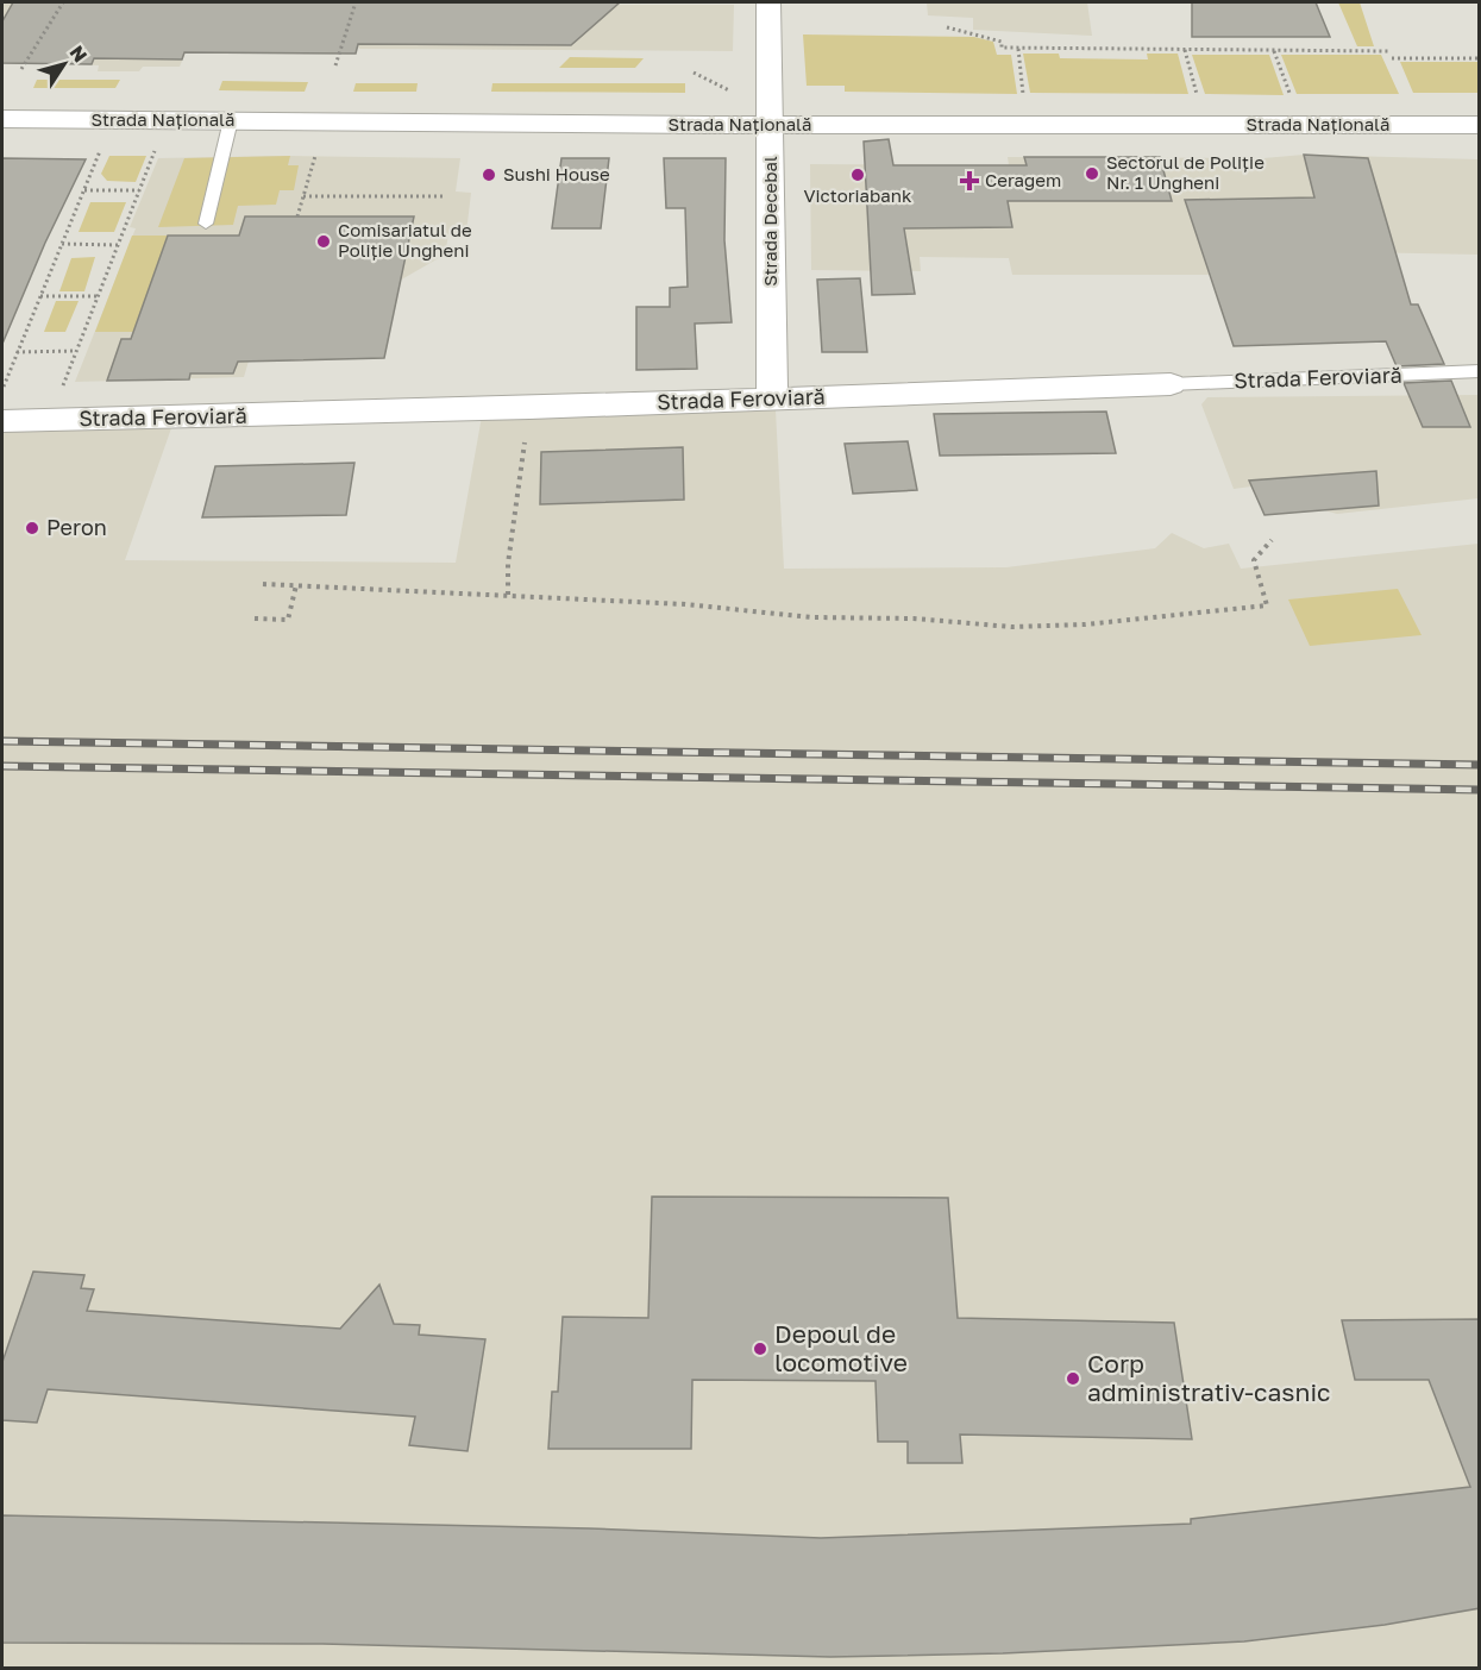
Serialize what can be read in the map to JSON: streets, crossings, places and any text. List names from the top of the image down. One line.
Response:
{"streets":{"street":["Strada Națională","Strada Decebal","Strada Feroviară"]},"crossings":[["Strada Națională","Strada Decebal"],["Strada Decebal","Strada Feroviară"]],"places":{"other":["Sectorul de Poliție Nr. 1 Ungheni","Sushi House","Victoriabank","Comisariatul de Poliție Ungheni","Peron","Depoul de locomotive","Corp administrativ-casnic"],"health":["Ceragem"]},"north":"top right"}
